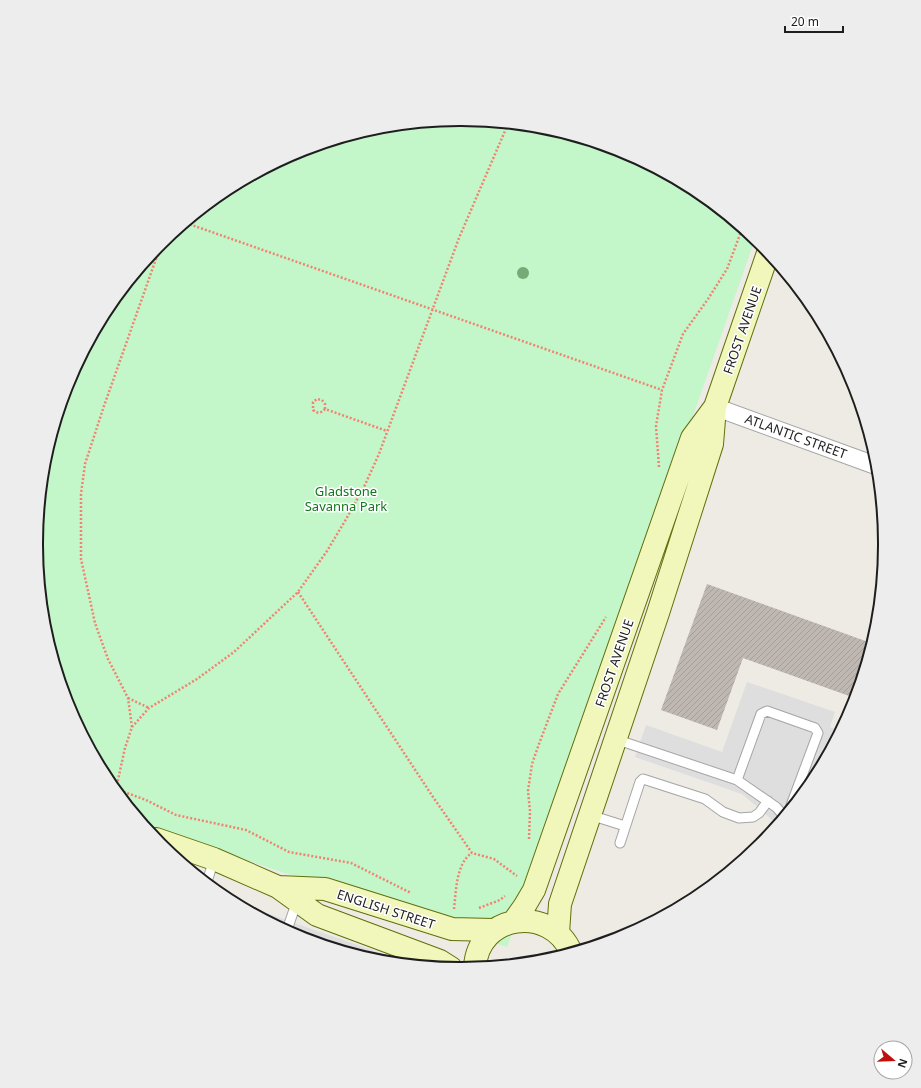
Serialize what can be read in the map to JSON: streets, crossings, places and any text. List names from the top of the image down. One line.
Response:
{"streets":{"street":["FROST AVENUE","ATLANTIC STREET","ENGLISH STREET"]},"crossings":[["FROST AVENUE","ATLANTIC STREET"]],"parks":["Gladstone Savanna Park"],"scale_bar":"20 m","north":"right"}
